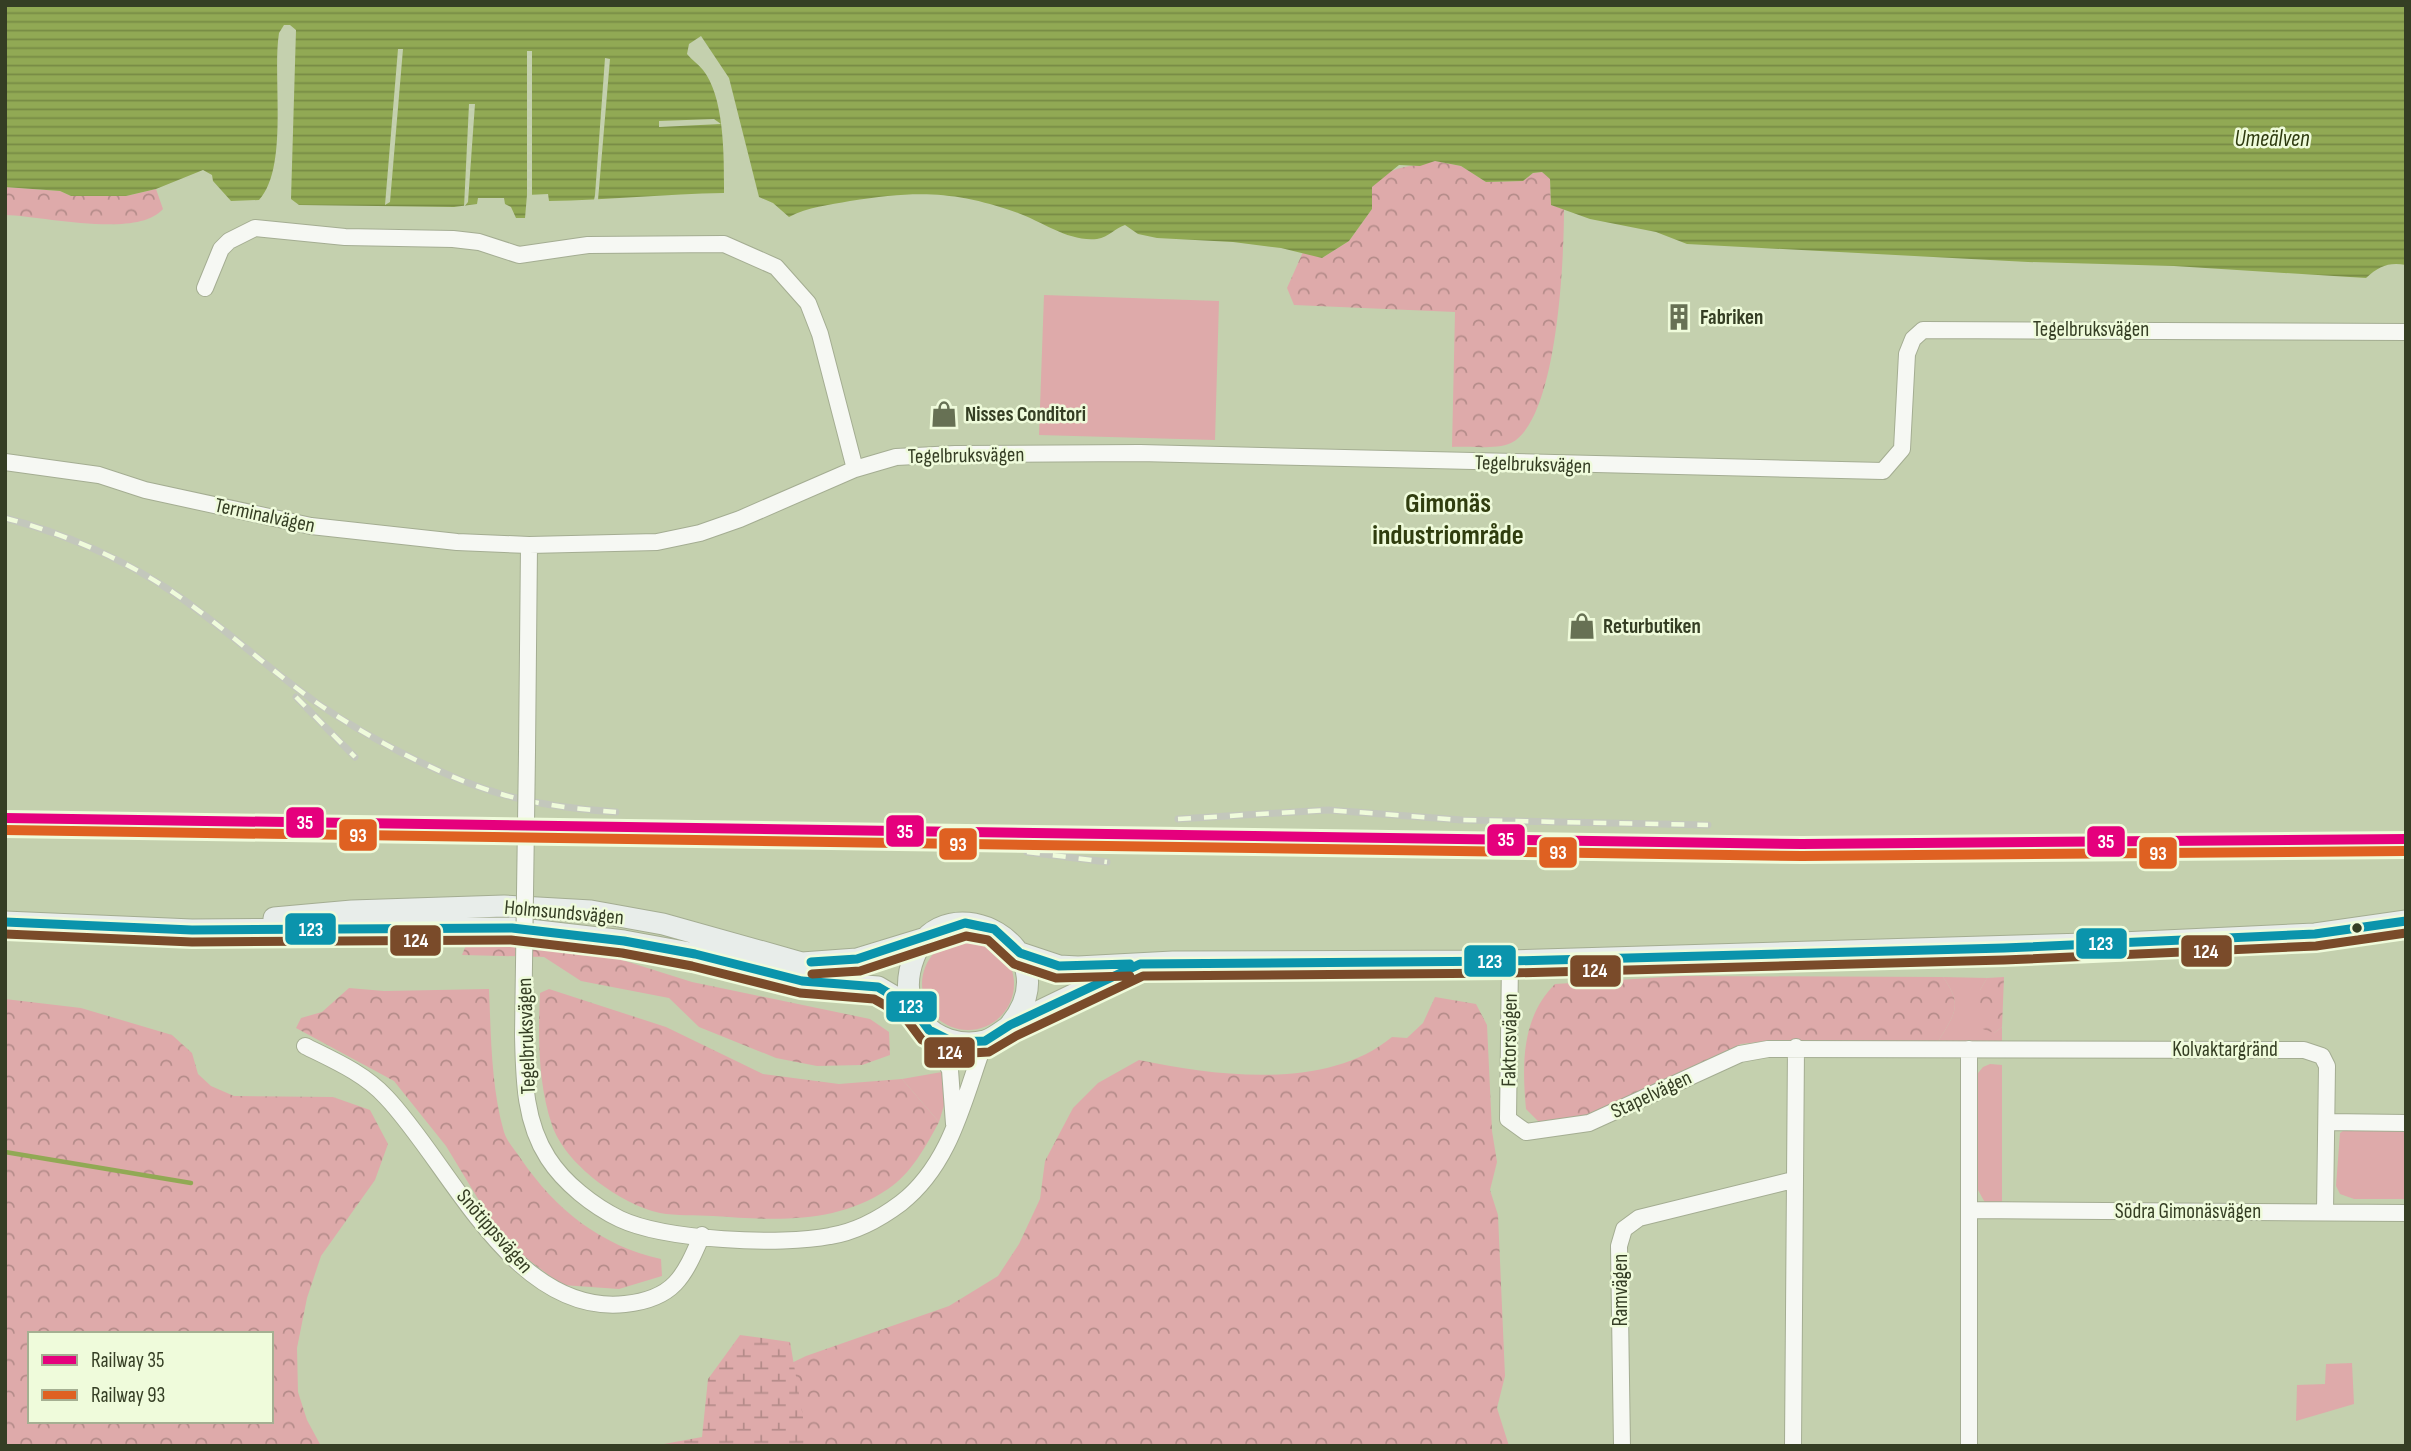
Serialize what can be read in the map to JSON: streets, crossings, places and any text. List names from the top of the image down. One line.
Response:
{"streets":{"main road":["Holmsundsvägen"],"street":["Tegelbruksvägen","Terminalvägen","Faktorsvägen","Kolvaktargränd","Stapelvägen","Södra Gimonäsvägen","Snötippsvägen","Ramvägen"]},"crossings":[["Tegelbruksvägen","Terminalvägen"],["Tegelbruksvägen","Holmsundsvägen"],["Tegelbruksvägen","Snötippsvägen"],["Holmsundsvägen","Faktorsvägen"],["Faktorsvägen","Stapelvägen"],["Kolvaktargränd","Stapelvägen"],["Kolvaktargränd","Södra Gimonäsvägen"]],"districts":["Gimonäs industriområde"],"water":["Umeälven"],"places":{"building":["Fabriken"],"shop":["Nisses Conditori","Returbutiken"]},"lines":["rail line 35","rail line 93","transit line 123","transit line 124"],"legend":["Railway 35","Railway 93"]}
